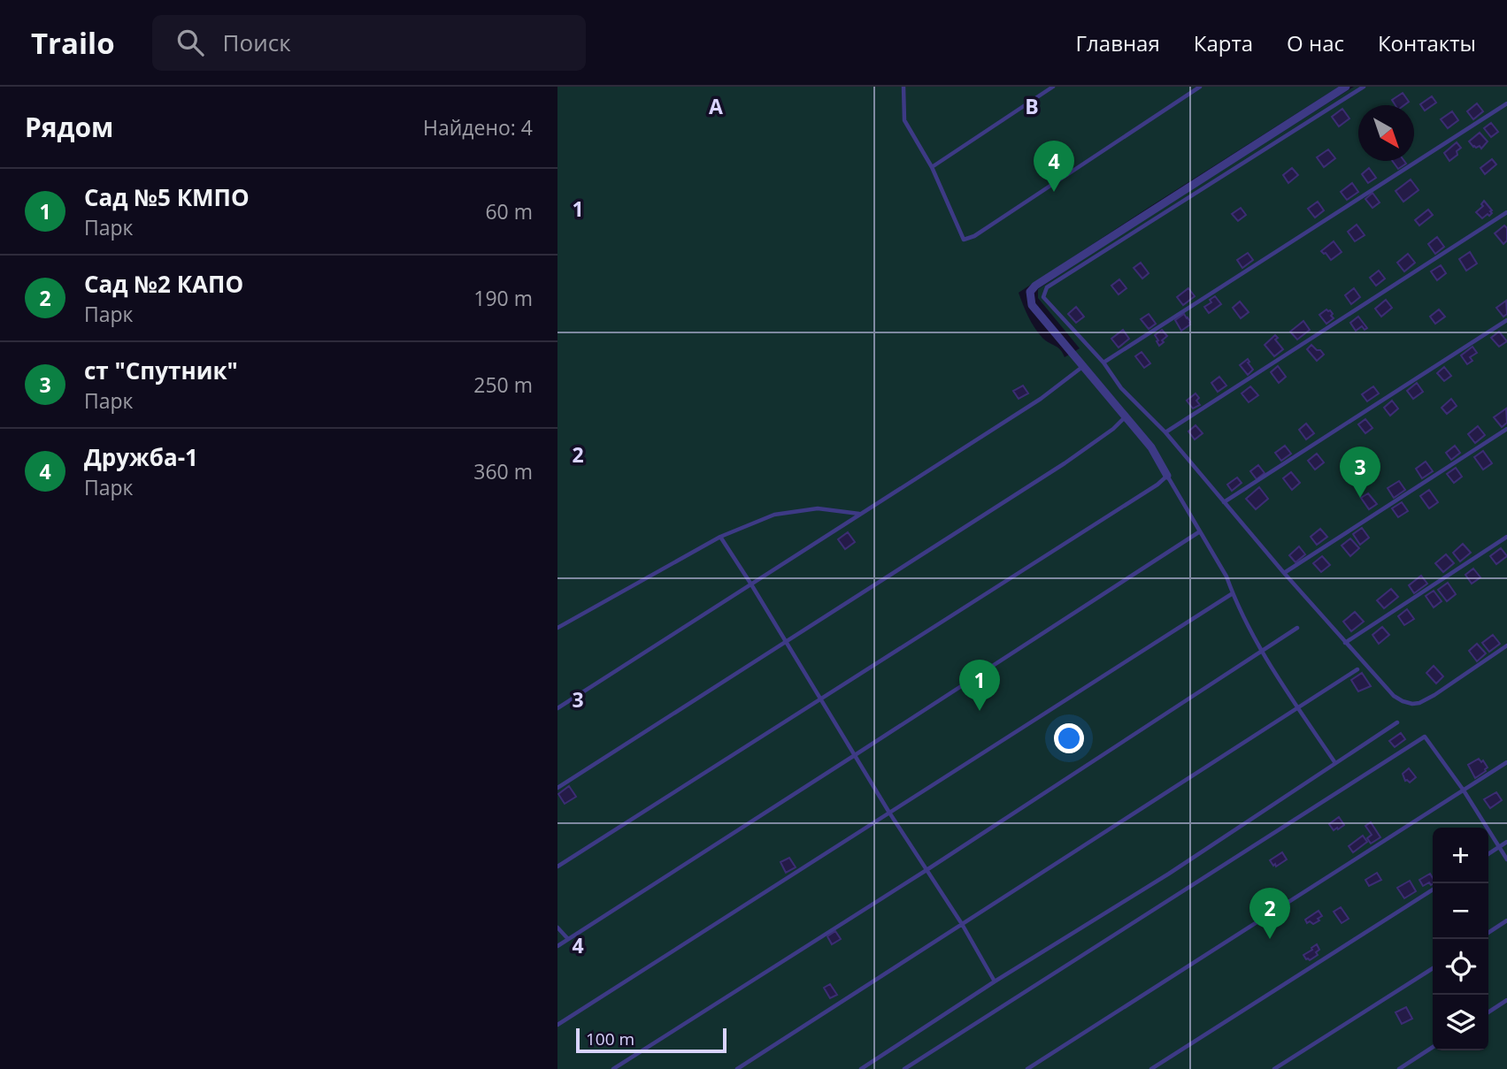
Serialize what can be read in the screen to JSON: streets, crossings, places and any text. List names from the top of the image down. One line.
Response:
{"scale_bar":"100 m","north":"bottom right","page":{"header":"Trailo","search":"Поиск","nav":["Главная","Карта","О нас","Контакты"],"heading":["Рядом","Найдено: 4"],"pins":["4","3","1","2"],"list":[{"mark":"1","name":"Сад №5 КМПО","note":"Парк","value":"60 m"},{"mark":"2","name":"Сад №2 КАПО","note":"Парк","value":"190 m"},{"mark":"3","name":"ст \"Спутник\"","note":"Парк","value":"250 m"},{"mark":"4","name":"Дружба-1","note":"Парк","value":"360 m"}],"map_buttons":["+","−"],"scale":"100 m"},"grid":{"columns":["A","B"],"rows":["1","2","3","4"]}}
